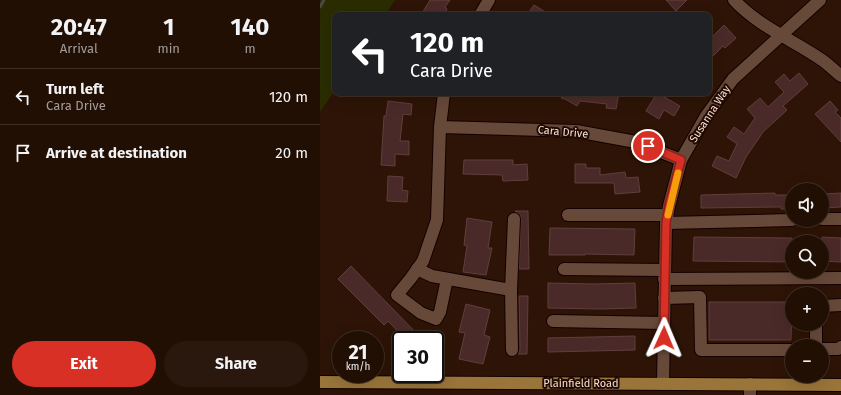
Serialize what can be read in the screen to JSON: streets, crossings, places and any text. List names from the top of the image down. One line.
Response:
{"streets":{"main road":["Plainfield Road"],"street":["Susanna Way","Cara Drive"]},"crossings":[["Susanna Way","Cara Drive"],["Susanna Way","Plainfield Road"]],"page":{"eta":["20:47","Arrival","1","min","140","m"],"turn":["120 m","Cara Drive"],"list":[{"name":"Turn left","note":"Cara Drive","value":"120 m"},{"name":"Arrive at destination","value":"20 m"}],"map_buttons":["+","−"],"speed":"21 km/h","limit":"30","buttons":["Exit","Share"]}}
